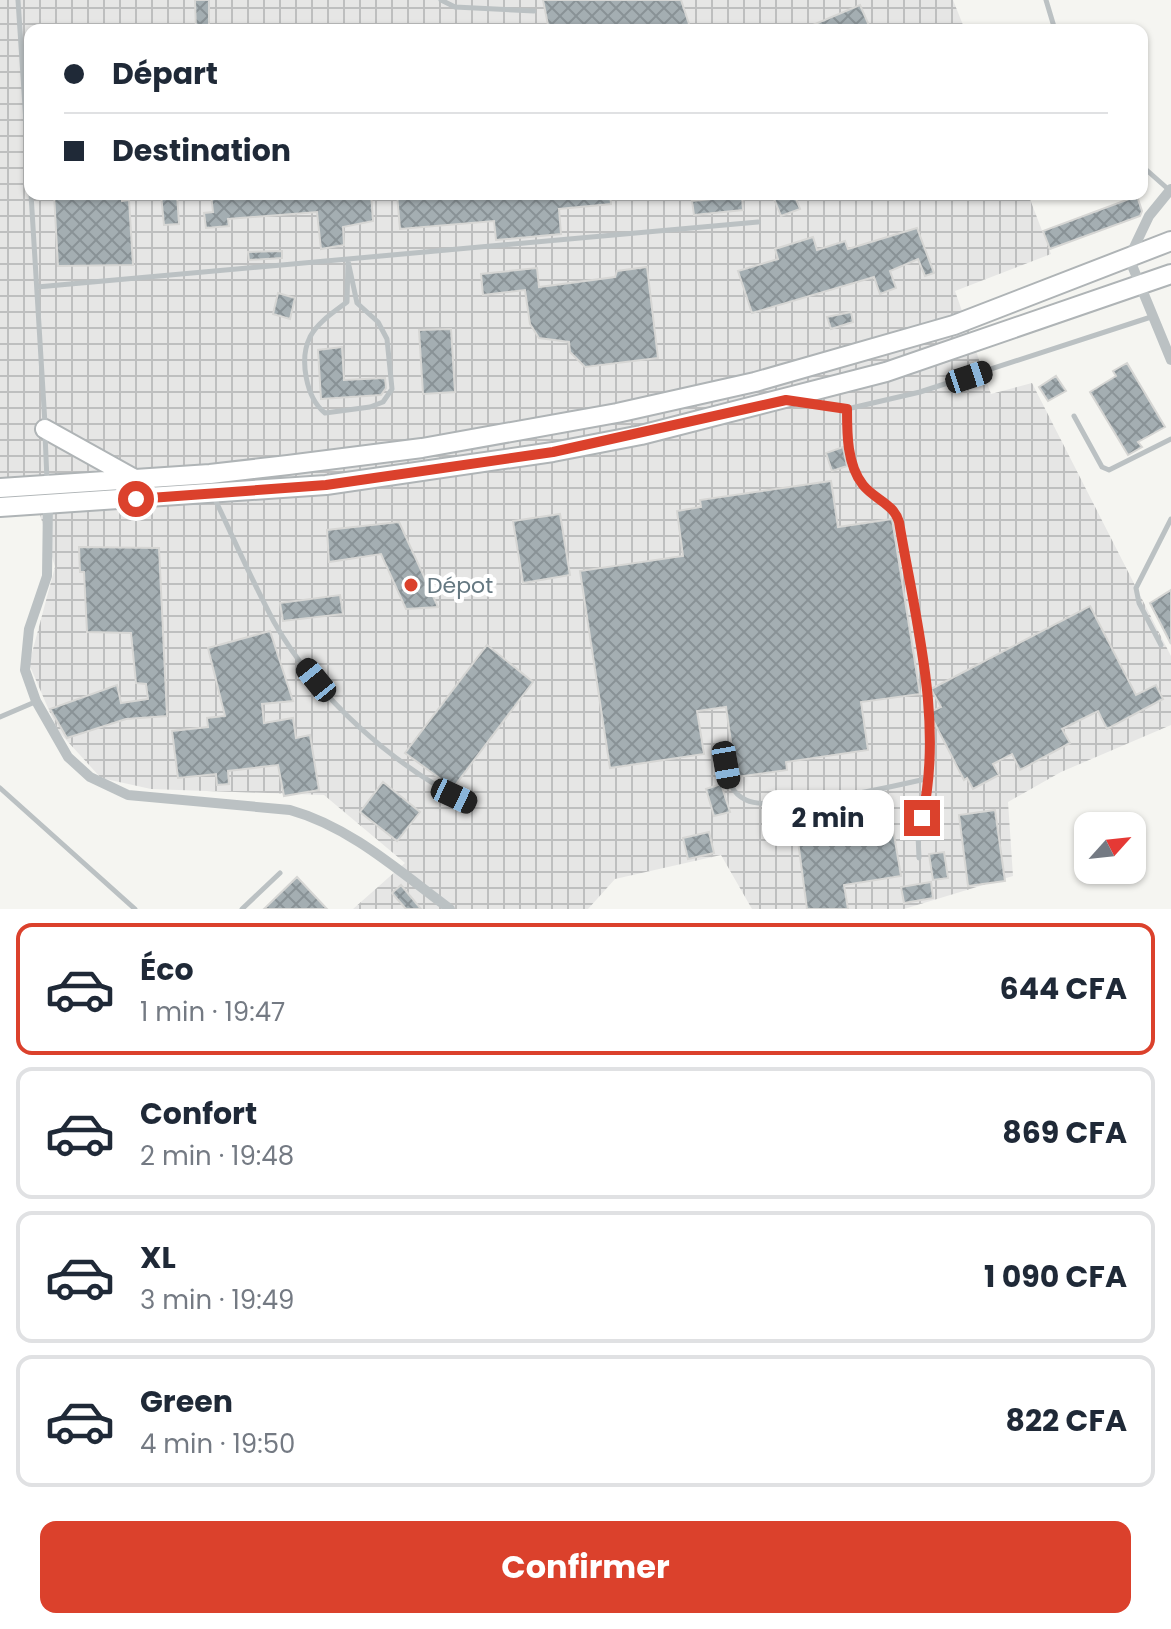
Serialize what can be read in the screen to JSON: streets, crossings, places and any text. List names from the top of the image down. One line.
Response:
{"places":["Dépot"],"north":"top right","page":{"banner":["Départ","Destination"],"bubble":"2 min","list":[{"name":"Éco","note":"1 min · 19:47","value":"644 CFA"},{"name":"Confort","note":"2 min · 19:48","value":"869 CFA"},{"name":"XL","note":"3 min · 19:49","value":"1 090 CFA"},{"name":"Green","note":"4 min · 19:50","value":"822 CFA"}],"buttons":"Confirmer"}}
